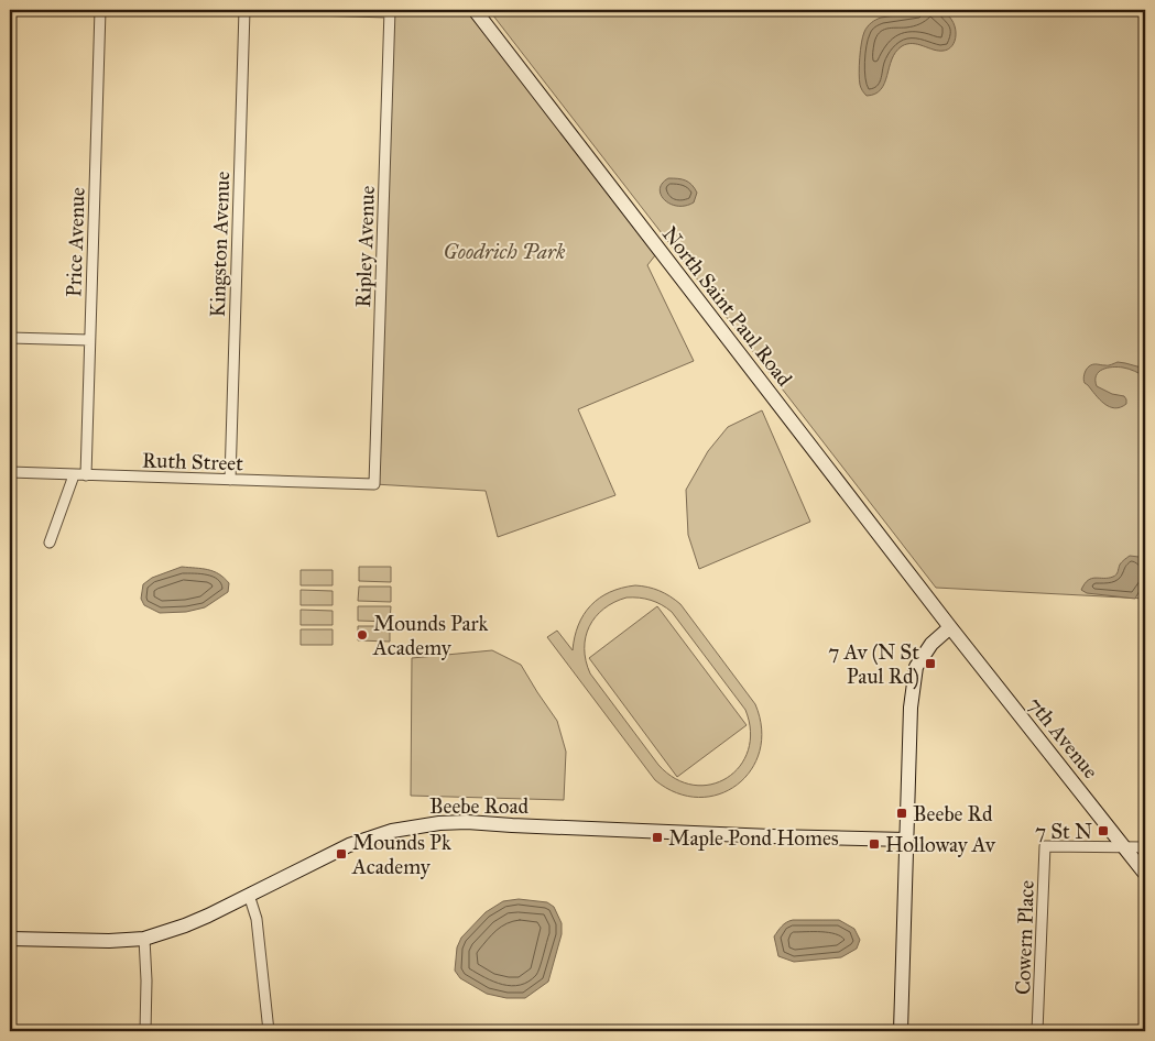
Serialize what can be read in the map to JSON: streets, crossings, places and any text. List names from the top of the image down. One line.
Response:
{"streets":{"street":["Price Avenue","Kingston Avenue","Ripley Avenue","North Saint Paul Road","Ruth Street","7th Avenue","Beebe Road","Cowern Place"]},"crossings":[["Price Avenue","Ruth Street"],["Kingston Avenue","Ruth Street"],["Ripley Avenue","Ruth Street"],["North Saint Paul Road","7th Avenue"],["7th Avenue","Cowern Place"]],"parks":["Goodrich Park"],"places":{"other":["Mounds Park Academy"],"transit":["7 Av (N St Paul Rd)","Beebe Rd","7 St N","Maple Pond Homes","Holloway Av","Mounds Pk Academy"]}}
